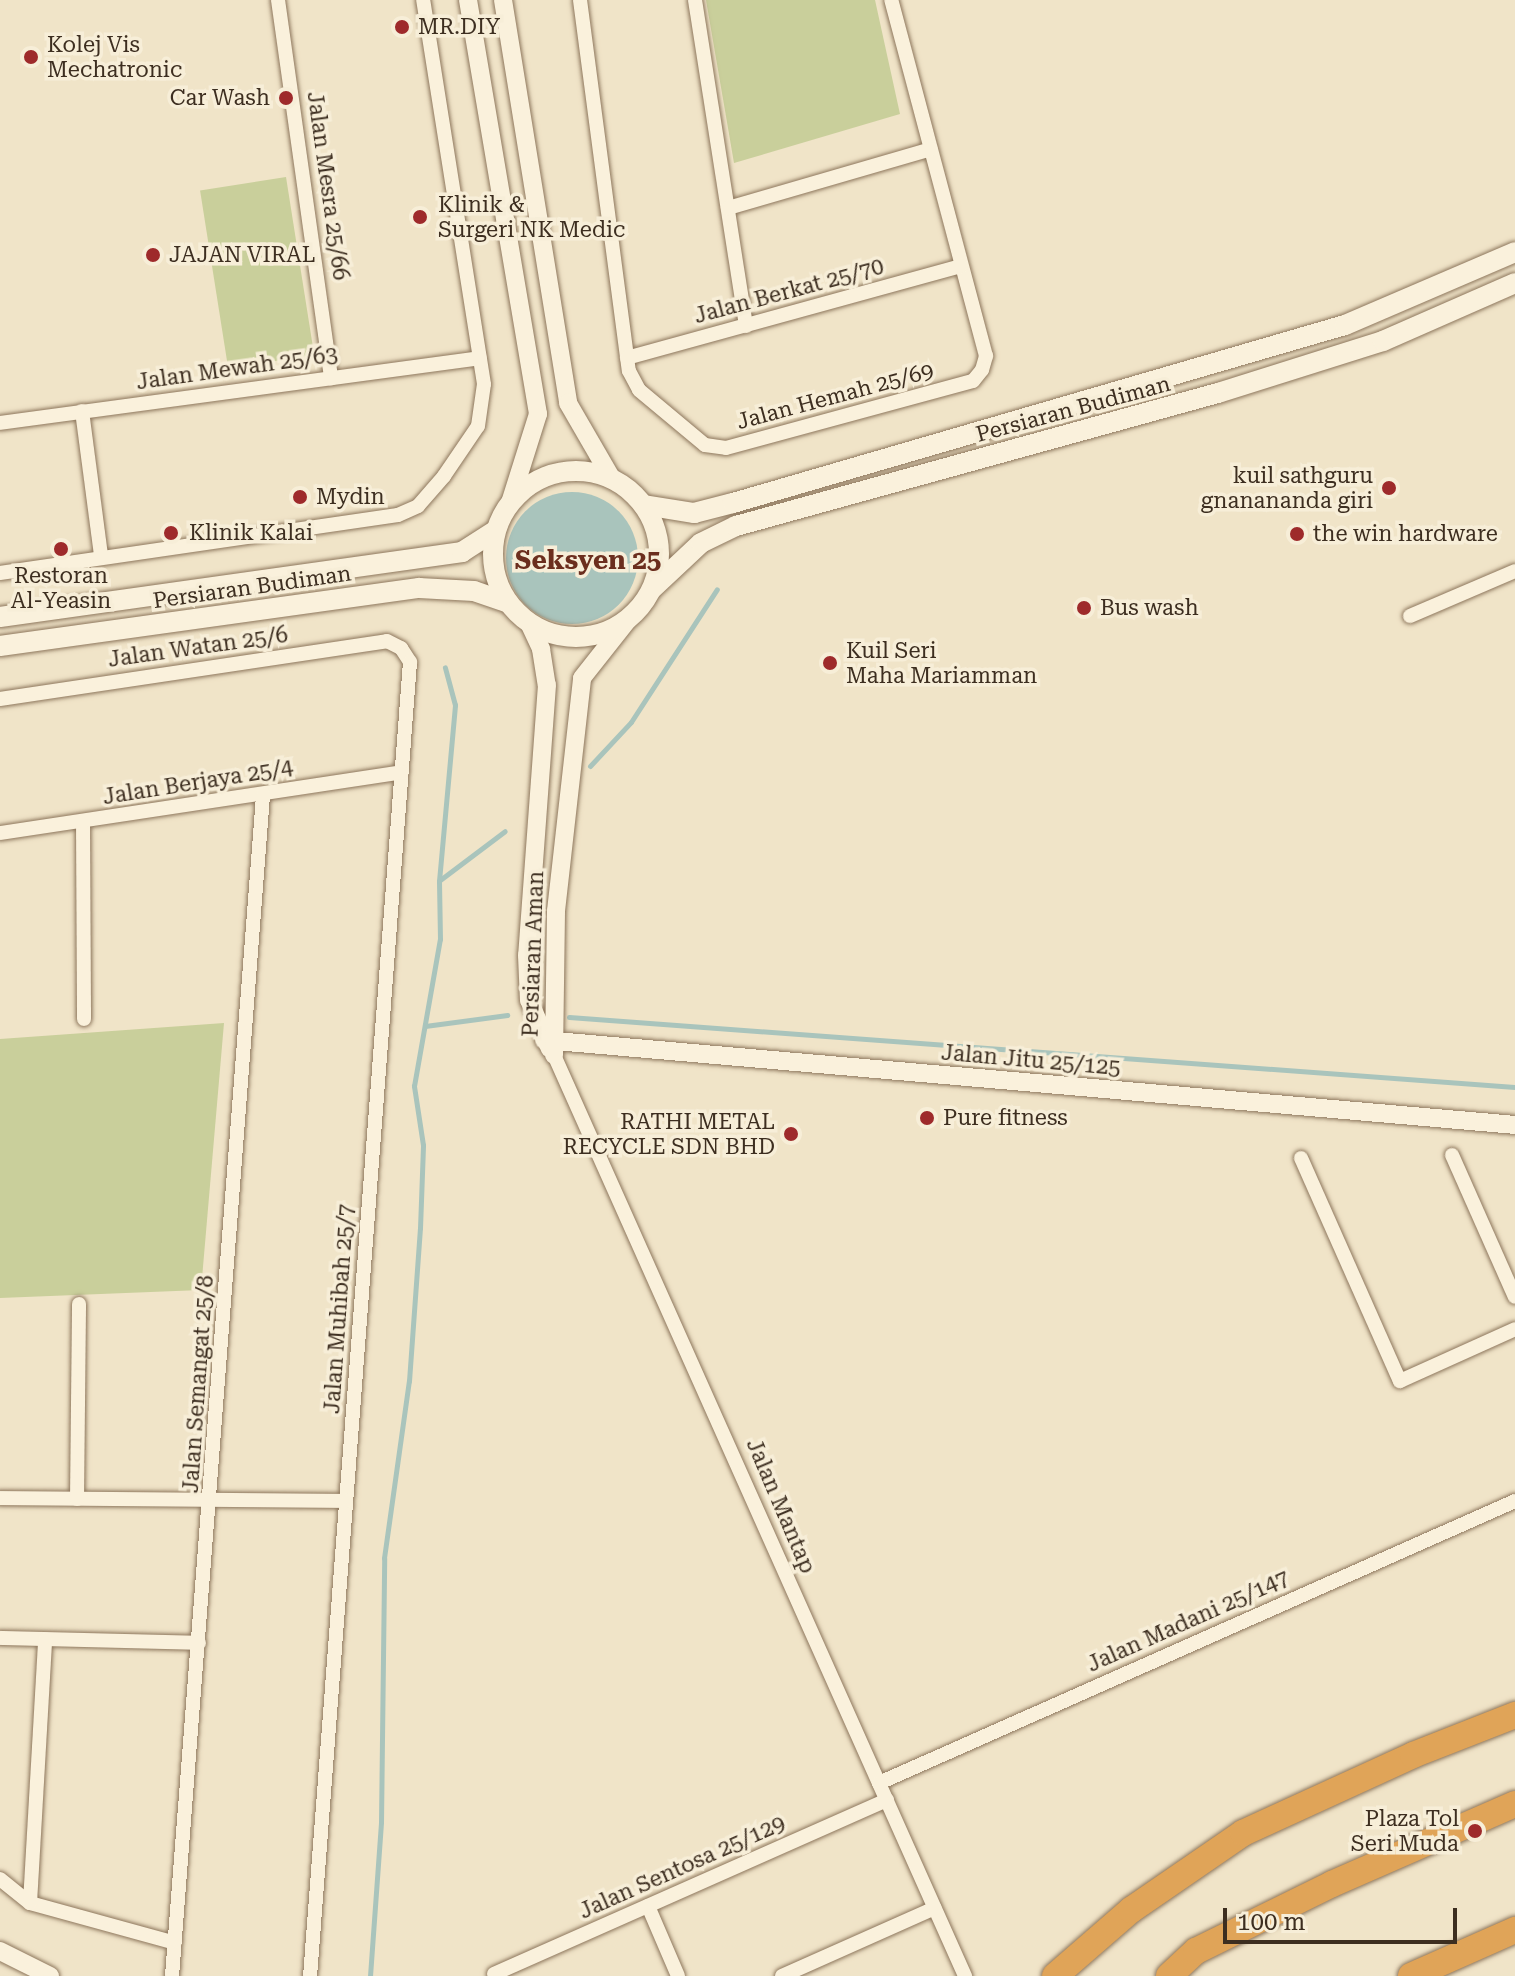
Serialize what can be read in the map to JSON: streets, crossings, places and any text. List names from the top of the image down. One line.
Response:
{"streets":{"main road":["Persiaran Budiman"],"street":["Jalan Mesra 25/66","Jalan Berkat 25/70","Jalan Mewah 25/63","Jalan Hemah 25/69","Jalan Watan 25/6","Jalan Berjaya 25/4","Persiaran Aman","Jalan Jitu 25/125","Jalan Muhibah 25/7","Jalan Semangat 25/8","Jalan Mantap","Jalan Madani 25/147","Jalan Sentosa 25/129"]},"crossings":[["Jalan Mesra 25/66","Jalan Mewah 25/63"],["Jalan Berkat 25/70","Jalan Hemah 25/69"],["Persiaran Budiman","Persiaran Aman"],["Jalan Watan 25/6","Jalan Muhibah 25/7"],["Jalan Berjaya 25/4","Jalan Muhibah 25/7"],["Jalan Berjaya 25/4","Jalan Semangat 25/8"],["Persiaran Aman","Jalan Jitu 25/125"],["Persiaran Aman","Jalan Mantap"],["Jalan Jitu 25/125","Jalan Mantap"],["Jalan Mantap","Jalan Madani 25/147"],["Jalan Mantap","Jalan Sentosa 25/129"]],"districts":["Seksyen 25"],"places":["MR.DIY","Kolej Vis Mechatronic","Car Wash","Klinik & Surgeri NK Medic","JAJAN VIRAL","kuil sathguru gnanananda giri","Mydin","Klinik Kalai","the win hardware","Restoran Al-Yeasin","Bus wash","Kuil Seri Maha Mariamman","Pure fitness","RATHI METAL RECYCLE SDN BHD","Plaza Tol Seri Muda"],"scale_bar":"100 m"}
